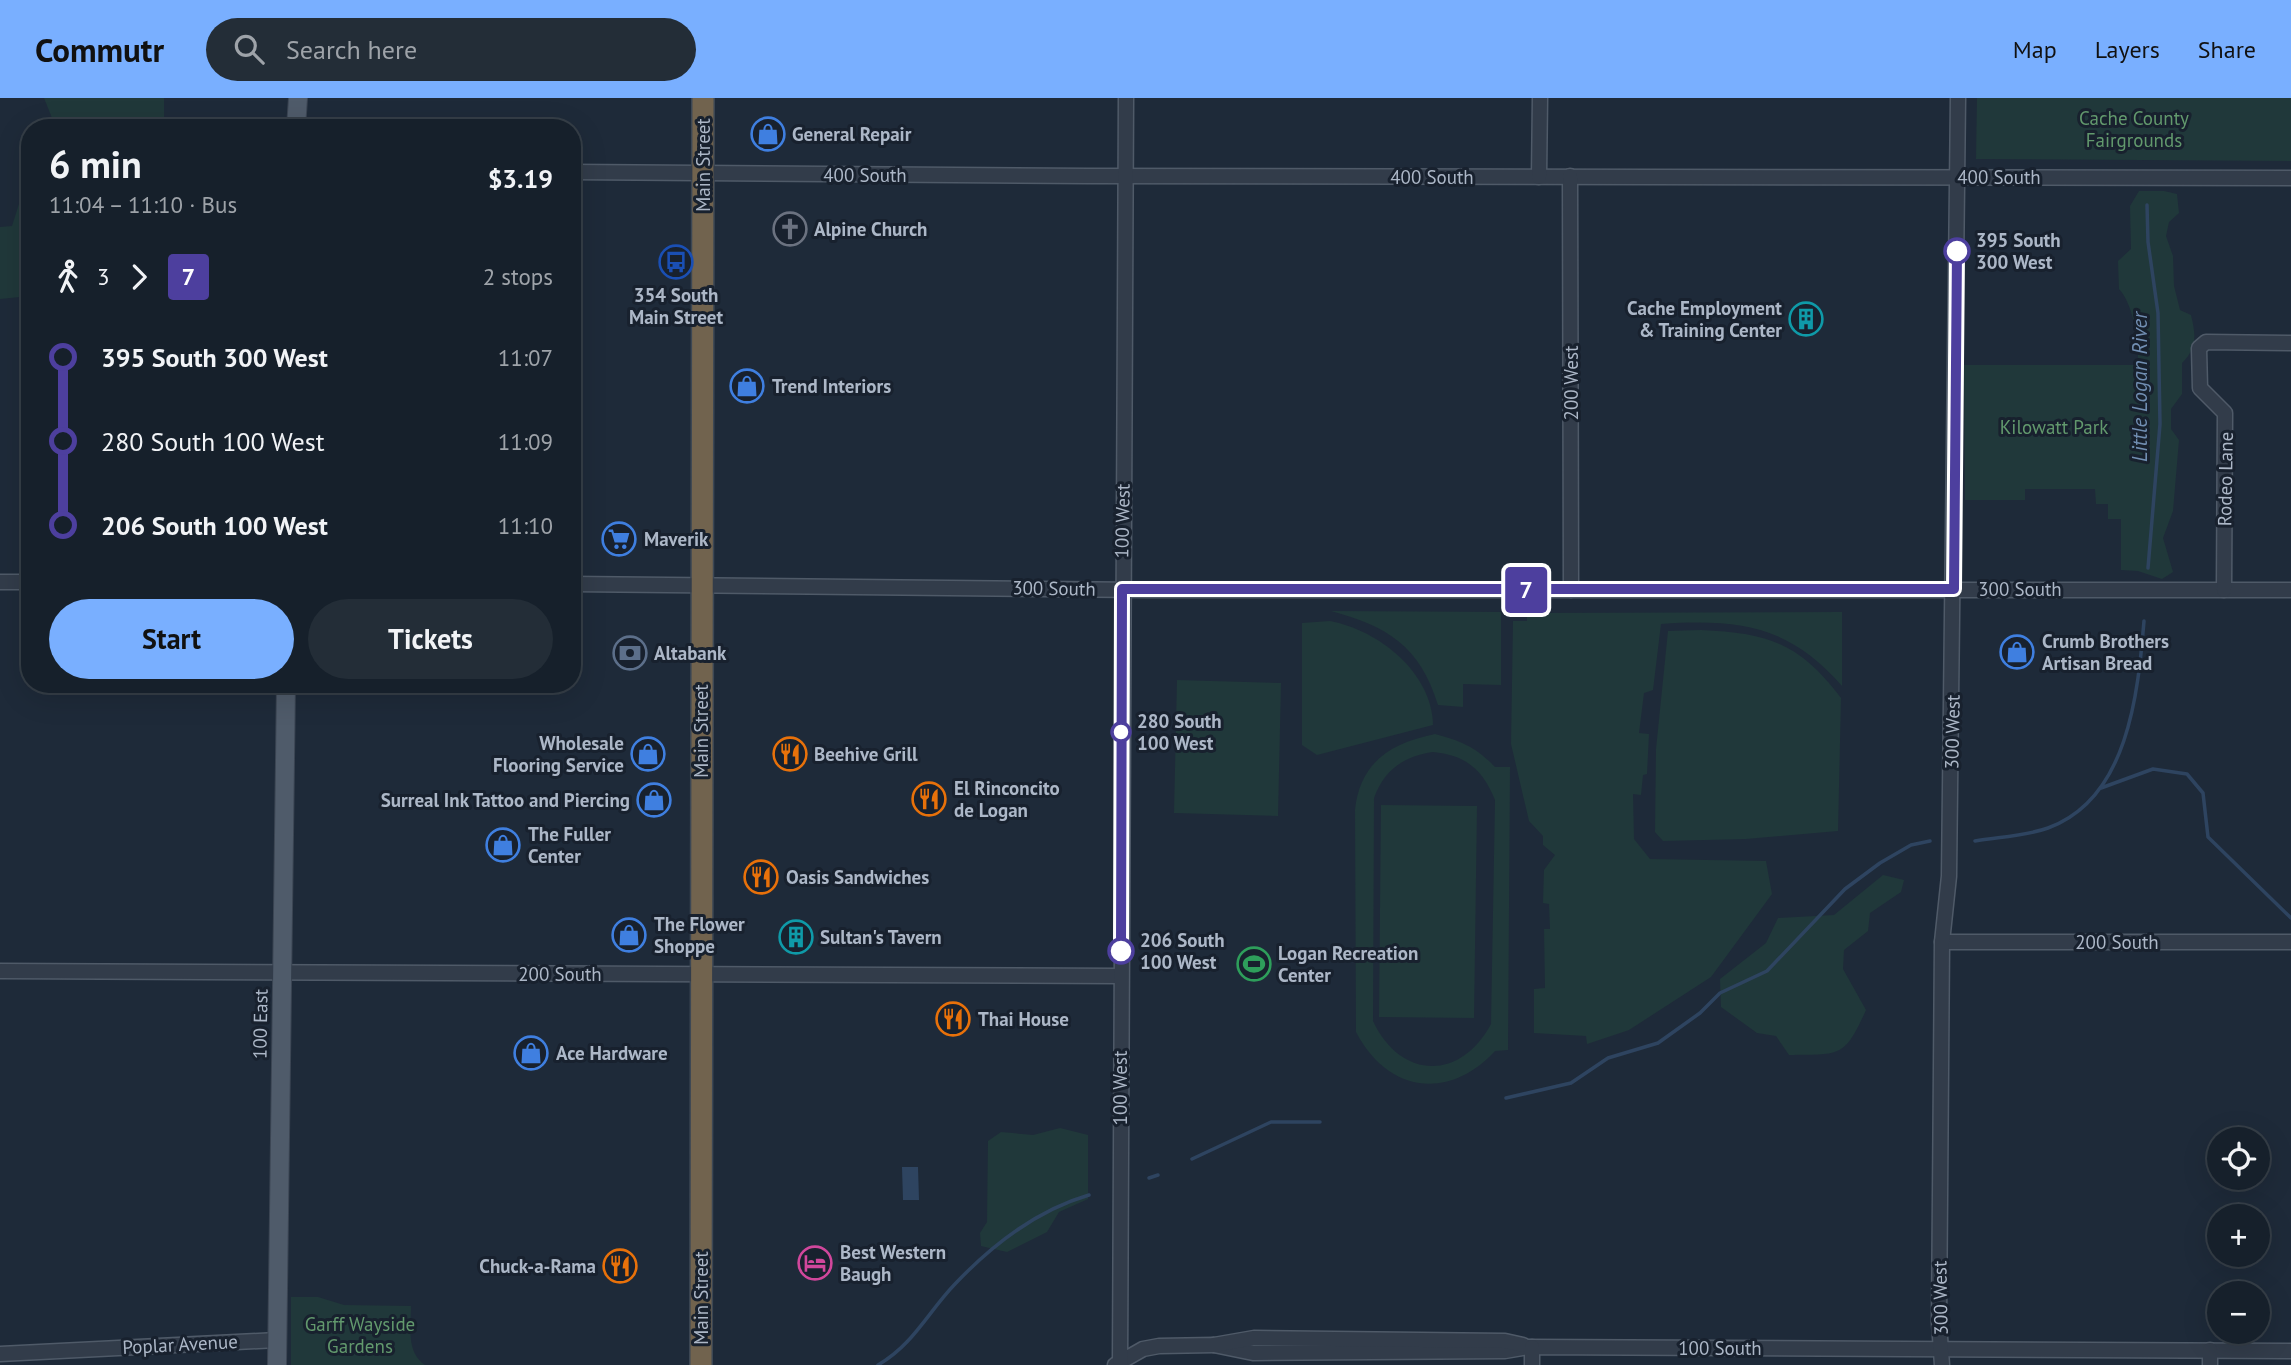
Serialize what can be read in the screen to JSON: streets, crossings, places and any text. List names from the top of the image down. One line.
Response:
{"streets":{"highway":["Main Street"],"main road":["100 East"],"street":["400 South","200 West","Rodeo Lane","100 West","300 South","300 West","200 South","Poplar Avenue","100 South"]},"crossings":[["Main Street","400 South"],["Main Street","300 South"],["Main Street","200 South"],["400 South","200 West"],["400 South","100 West"],["400 South","300 West"],["200 West","300 South"],["Rodeo Lane","300 South"],["100 West","300 South"],["100 West","200 South"],["100 West","100 South"],["300 South","300 West"],["300 West","200 South"],["300 West","100 South"],["200 South","100 East"],["100 East","Poplar Avenue"]],"water":["Little Logan River"],"parks":["Cache County Fairgrounds","Kilowatt Park","Garff Wayside Gardens"],"places":{"shop":["General Repair","Trend Interiors","Crumb Brothers Artisan Bread","Wholesale Flooring Service","Surreal Ink Tattoo and Piercing","The Fuller Center","The Flower Shoppe","Ace Hardware"],"church":["Alpine Church"],"other":["395 South 300 West","280 South 100 West","206 South 100 West"],"bus stop":["354 South Main Street"],"building":["Cache Employment & Training Center","Sultan's Tavern"],"supermarket":["Maverik"],"bank":["Altabank"],"restaurant":["Beehive Grill","El Rinconcito de Logan","Oasis Sandwiches","Thai House","Chuck-a-Rama"],"sports":["Logan Recreation Center"],"hotel":["Best Western Baugh"]},"lines":["bus line 7"],"page":{"header":"Commutr","search":"Search here","nav":["Map","Layers","Share"],"on_map":"7","heading":["6 min","11:04 – 11:10 · Bus","$3.19"],"legs":["3","7","2 stops"],"list":[{"name":"395 South 300 West","value":"11:07"},{"name":"280 South 100 West","value":"11:09"},{"name":"206 South 100 West","value":"11:10"}],"buttons":["Start","Tickets"],"map_buttons":["+","−"]}}
